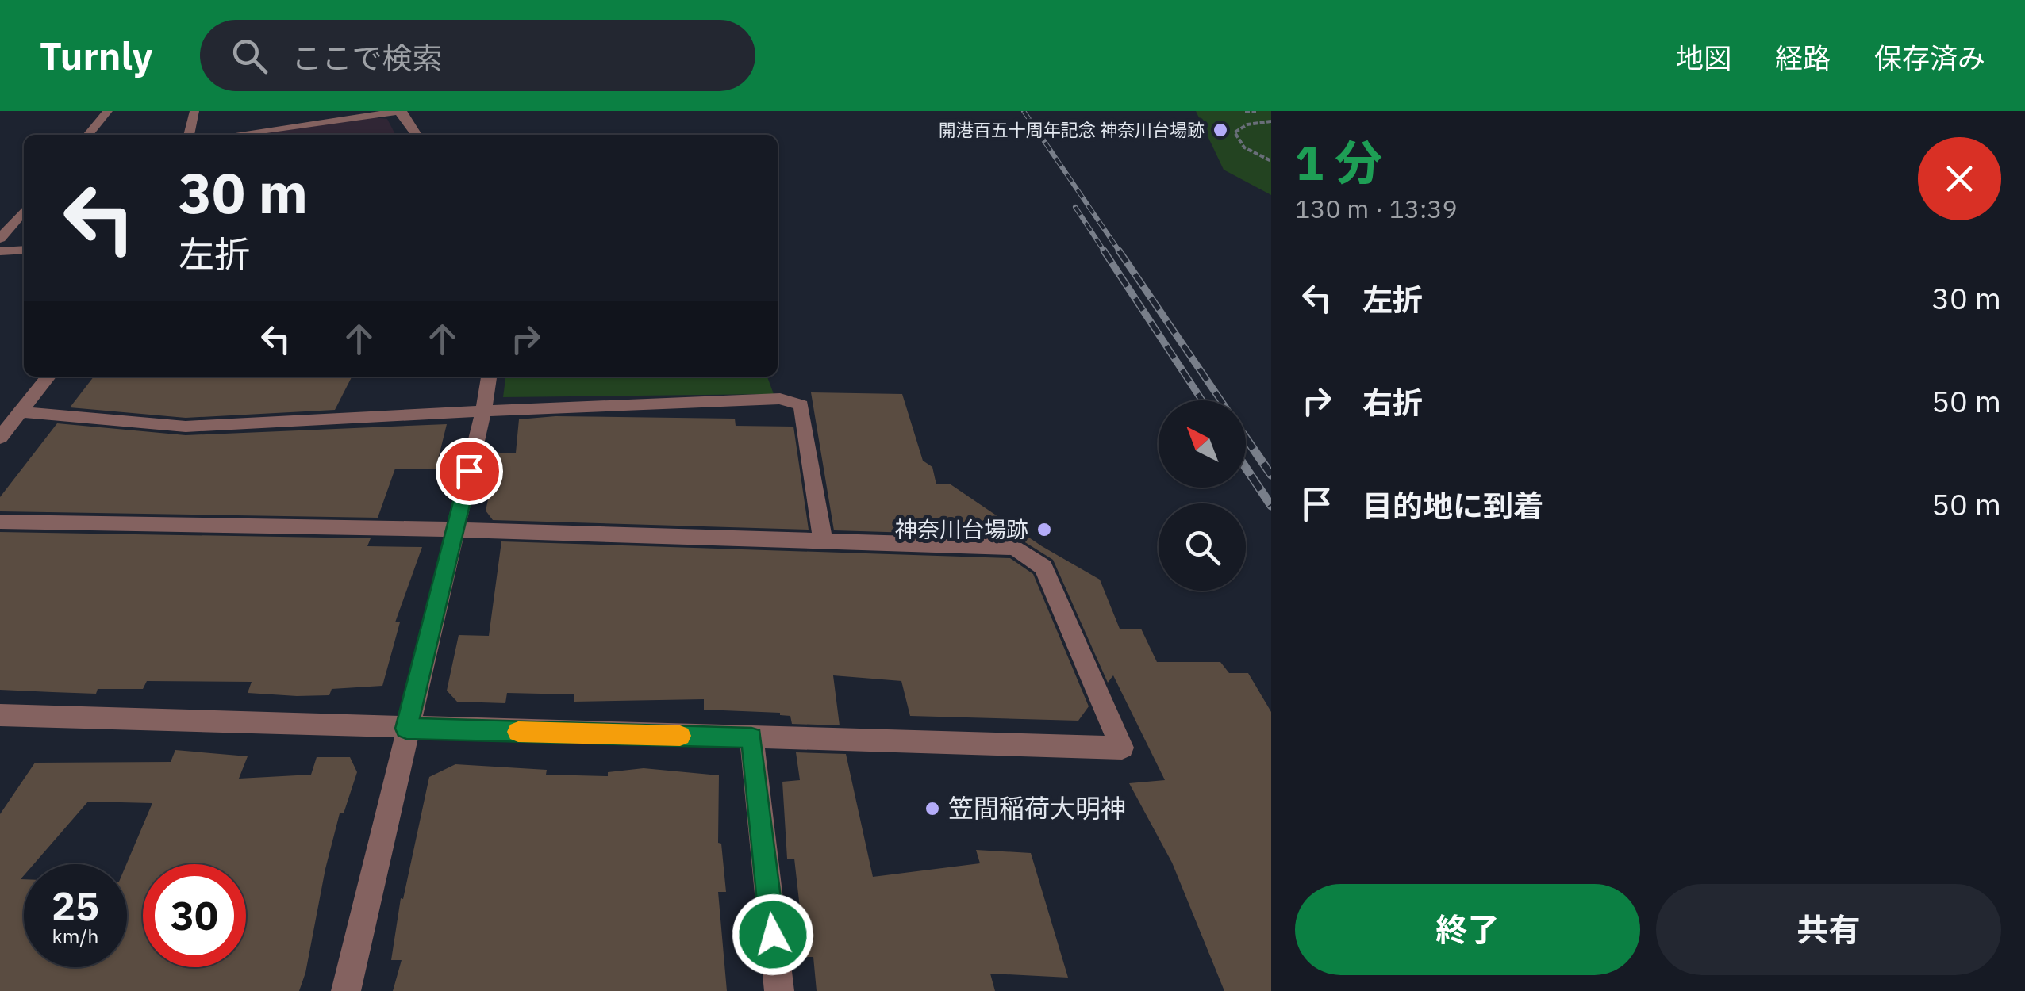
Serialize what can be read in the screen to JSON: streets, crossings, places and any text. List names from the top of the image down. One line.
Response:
{"places":["開港百五十周年記念 神奈川台場跡","神奈川台場跡","笠間稲荷大明神"],"north":"top left","page":{"header":"Turnly","search":"ここで検索","nav":["地図","経路","保存済み"],"heading":["1 分","130 m · 13:39"],"turn":["30 m","左折"],"list":[{"name":"左折","value":"30 m"},{"name":"右折","value":"50 m"},{"name":"目的地に到着","value":"50 m"}],"speed":"25 km/h","limit":"30","buttons":["終了","共有"]}}
